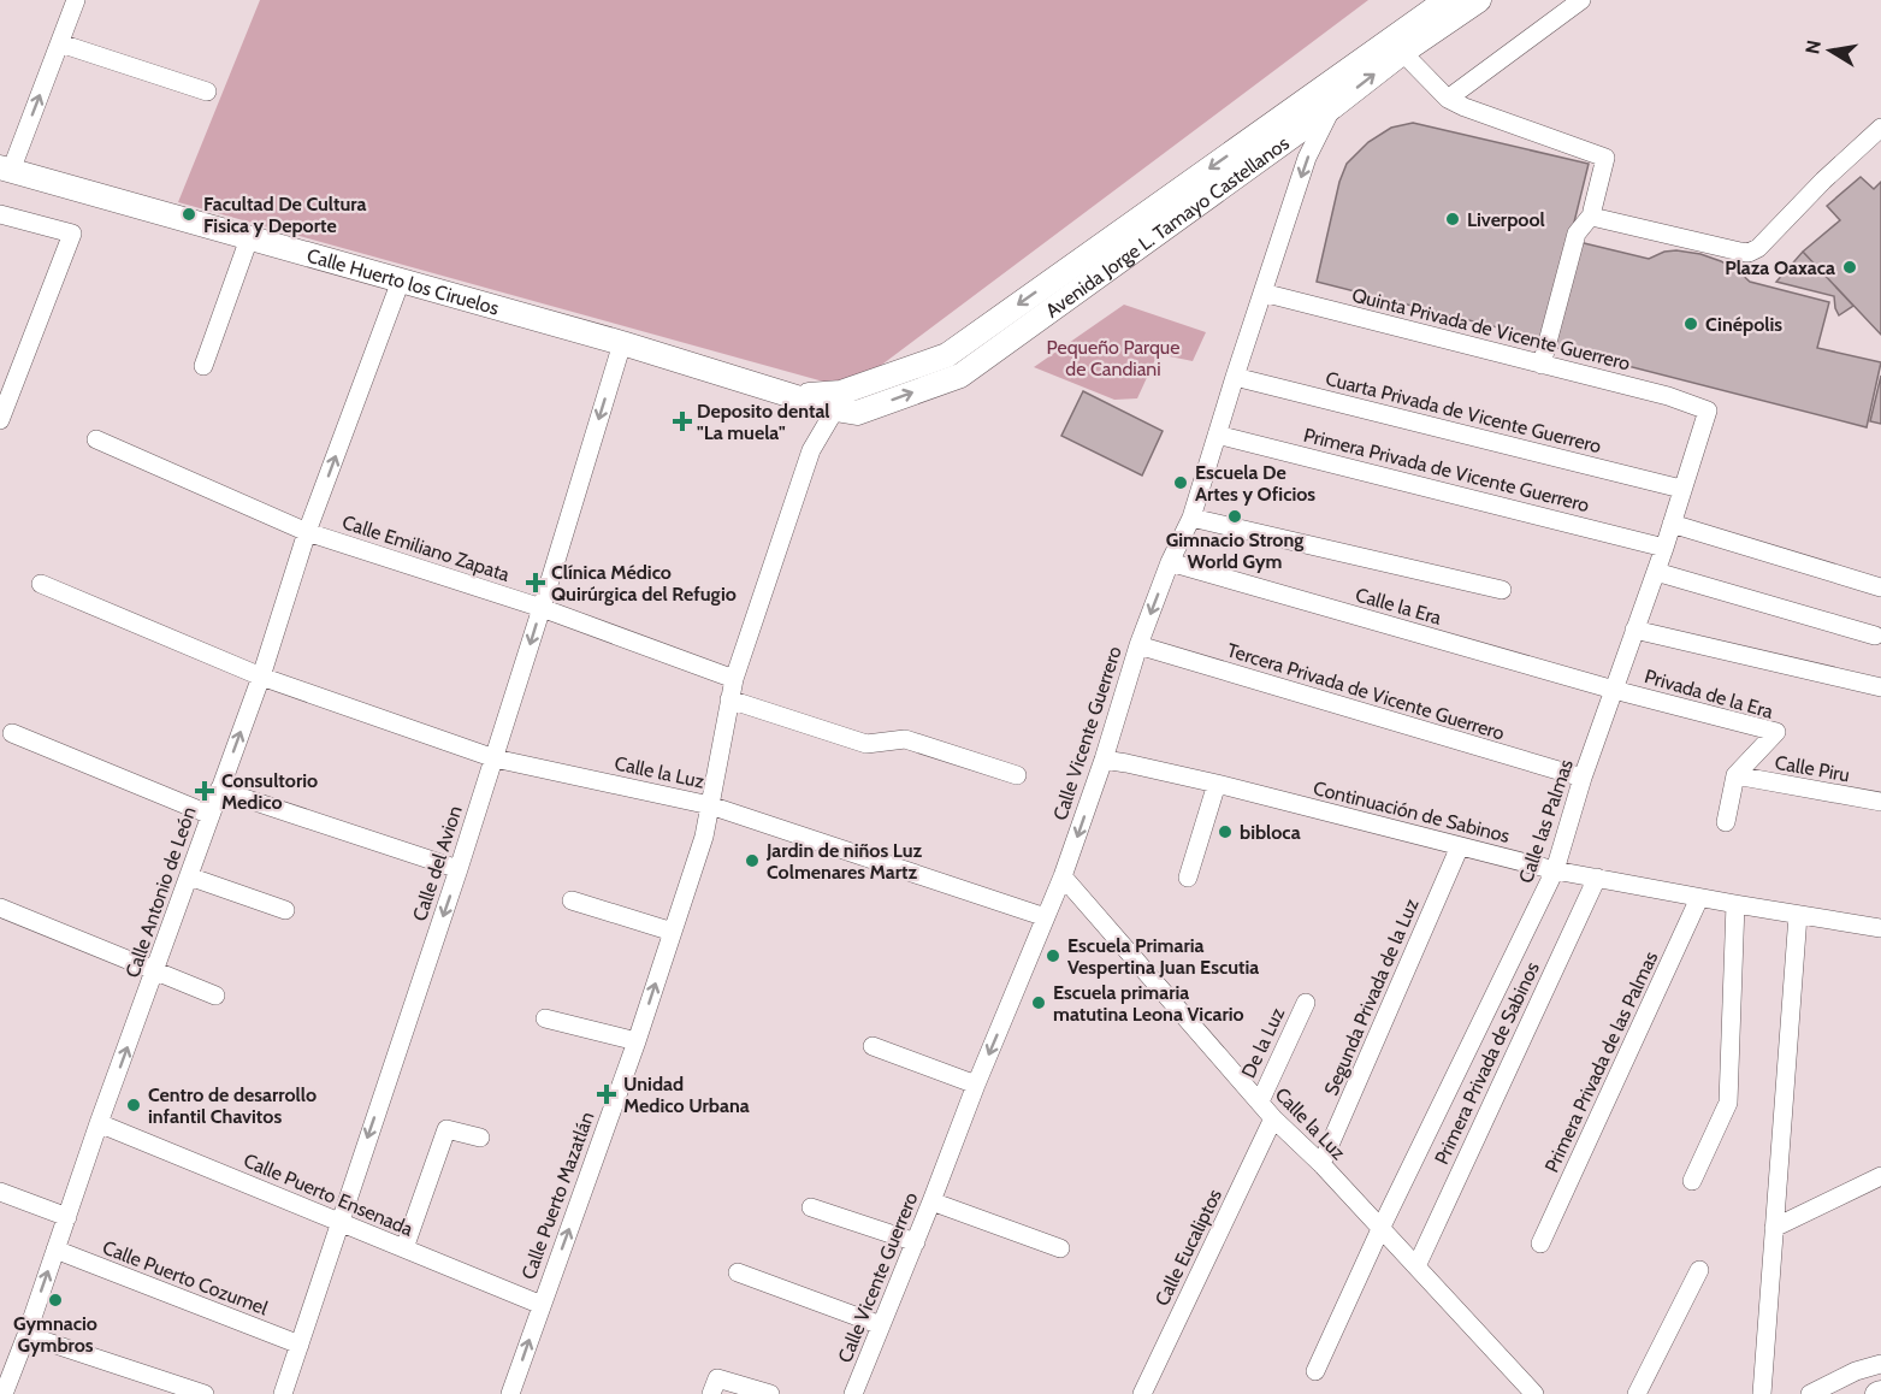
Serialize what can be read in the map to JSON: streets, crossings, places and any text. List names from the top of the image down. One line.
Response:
{"streets":{"main road":["Avenida Jorge L. Tamayo Castellanos","Calle Huerto los Ciruelos"],"street":["Quinta Privada de Vicente Guerrero","Cuarta Privada de Vicente Guerrero","Primera Privada de Vicente Guerrero","Calle Emiliano Zapata","Calle la Era","Tercera Privada de Vicente Guerrero","Privada de la Era","Calle Vicente Guerrero","Calle Piru","Calle la Luz","Continuación de Sabinos","Calle las Palmas","Calle del Avion","Calle Antonio de León","Segunda Privada de la Luz","De la Luz","Primera Privada de las Palmas","Primera Privada de Sabinos","Calle Puerto Ensenada","Calle Puerto Mazatlán","Calle Eucaliptos","Calle Puerto Cozumel"]},"crossings":[["Avenida Jorge L. Tamayo Castellanos","Calle Huerto los Ciruelos"],["Avenida Jorge L. Tamayo Castellanos","Calle Vicente Guerrero"],["Avenida Jorge L. Tamayo Castellanos","Calle Puerto Mazatlán"],["Calle Huerto los Ciruelos","Calle del Avion"],["Calle Huerto los Ciruelos","Calle Antonio de León"],["Calle Huerto los Ciruelos","Calle Puerto Mazatlán"],["Quinta Privada de Vicente Guerrero","Calle Vicente Guerrero"],["Quinta Privada de Vicente Guerrero","Calle las Palmas"],["Cuarta Privada de Vicente Guerrero","Calle Vicente Guerrero"],["Cuarta Privada de Vicente Guerrero","Calle las Palmas"],["Primera Privada de Vicente Guerrero","Calle Vicente Guerrero"],["Primera Privada de Vicente Guerrero","Calle las Palmas"],["Calle Emiliano Zapata","Calle del Avion"],["Calle Emiliano Zapata","Calle Antonio de León"],["Calle Emiliano Zapata","Calle Puerto Mazatlán"],["Calle la Era","Privada de la Era"],["Calle la Era","Calle Vicente Guerrero"],["Calle la Era","Calle las Palmas"],["Tercera Privada de Vicente Guerrero","Calle Vicente Guerrero"],["Tercera Privada de Vicente Guerrero","Calle las Palmas"],["Privada de la Era","Calle Piru"],["Privada de la Era","Calle las Palmas"],["Calle Vicente Guerrero","Calle la Luz"],["Calle Vicente Guerrero","Continuación de Sabinos"],["Calle la Luz","Calle las Palmas"],["Calle la Luz","Calle del Avion"],["Calle la Luz","Calle Antonio de León"],["Calle la Luz","Segunda Privada de la Luz"],["Calle la Luz","De la Luz"],["Calle la Luz","Primera Privada de Sabinos"],["Calle la Luz","Calle Puerto Mazatlán"],["Calle la Luz","Calle Eucaliptos"],["Continuación de Sabinos","Calle las Palmas"],["Continuación de Sabinos","Segunda Privada de la Luz"],["Continuación de Sabinos","Primera Privada de las Palmas"],["Continuación de Sabinos","Primera Privada de Sabinos"],["Calle del Avion","Calle Puerto Ensenada"],["Calle del Avion","Calle Puerto Cozumel"],["Calle Antonio de León","Calle Puerto Ensenada"],["Calle Antonio de León","Calle Puerto Cozumel"],["Calle Puerto Ensenada","Calle Puerto Mazatlán"]],"one_way":["Calle Vicente Guerrero","Calle del Avion","Calle Antonio de León","Calle Puerto Mazatlán"],"parks":["Pequeño Parque de Candiani"],"places":{"other":["Facultad De Cultura Fisica y Deporte","Liverpool","Plaza Oaxaca","Cinépolis","Escuela De Artes y Oficios","Gimnacio Strong World Gym","bibloca","Jardin de niños Luz Colmenares Martz","Escuela Primaria Vespertina Juan Escutia","Escuela primaria matutina Leona Vicario","Centro de desarrollo infantil Chavitos","Gymnacio Gymbros"],"health":["Deposito dental \"La muela\"","Clínica Médico Quirúrgica del Refugio","Consultorio Medico","Unidad Medico Urbana"]},"north":"left"}
